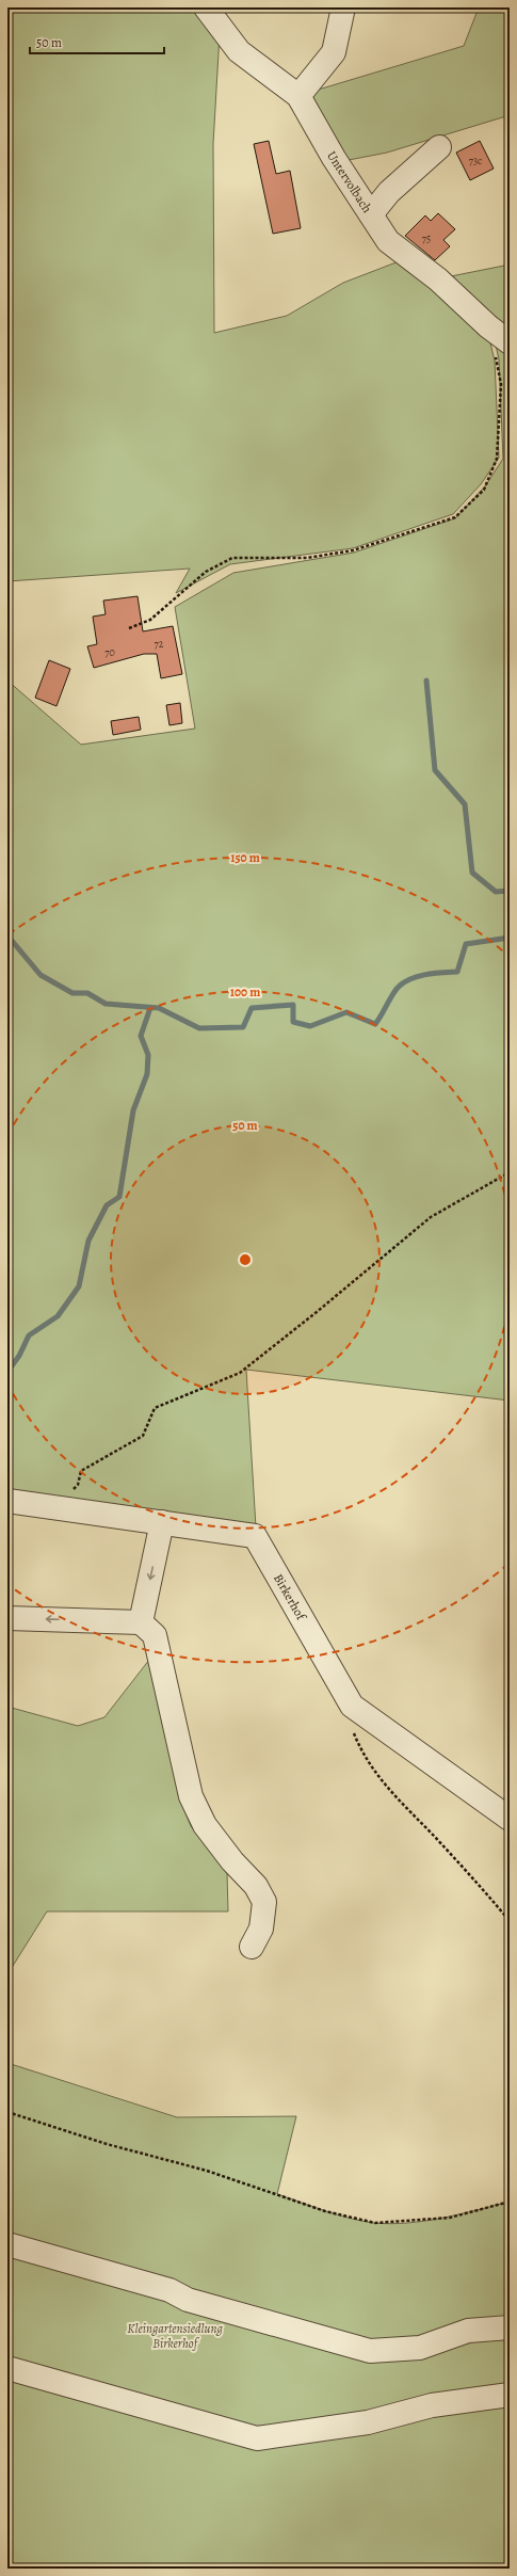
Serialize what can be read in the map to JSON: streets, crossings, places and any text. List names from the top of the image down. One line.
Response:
{"streets":{"street":["Untervolbach","Birkerhof"]},"parks":["Kleingartensiedlung Birkerhof"],"house_numbers":["73c","75","72","70"],"scale_bar":"50 m","rings":["150 m","100 m","50 m"]}
